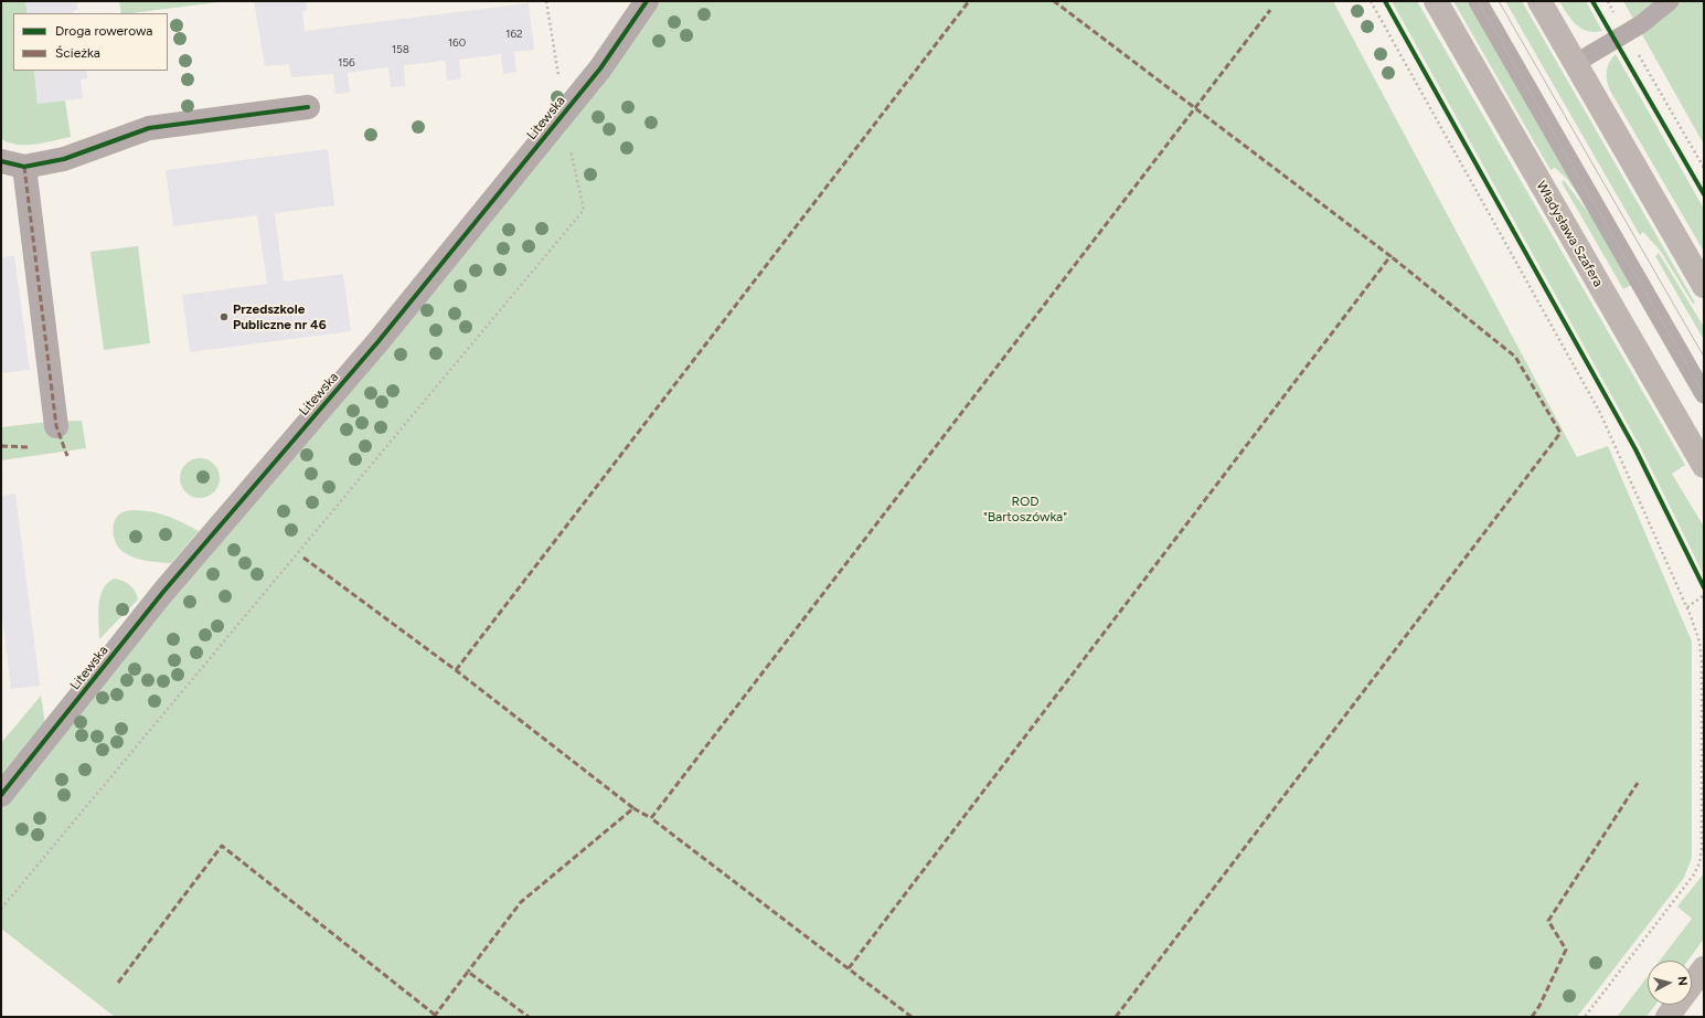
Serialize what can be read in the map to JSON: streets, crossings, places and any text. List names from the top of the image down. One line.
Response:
{"streets":{"main road":["Władysława Szafera"],"street":["Litewska"]},"parks":["ROD \"Bartoszówka\""],"places":["Przedszkole Publiczne nr 46"],"house_numbers":["162","160","158","156"],"legend":["Droga rowerowa","Ścieżka"],"north":"right"}
